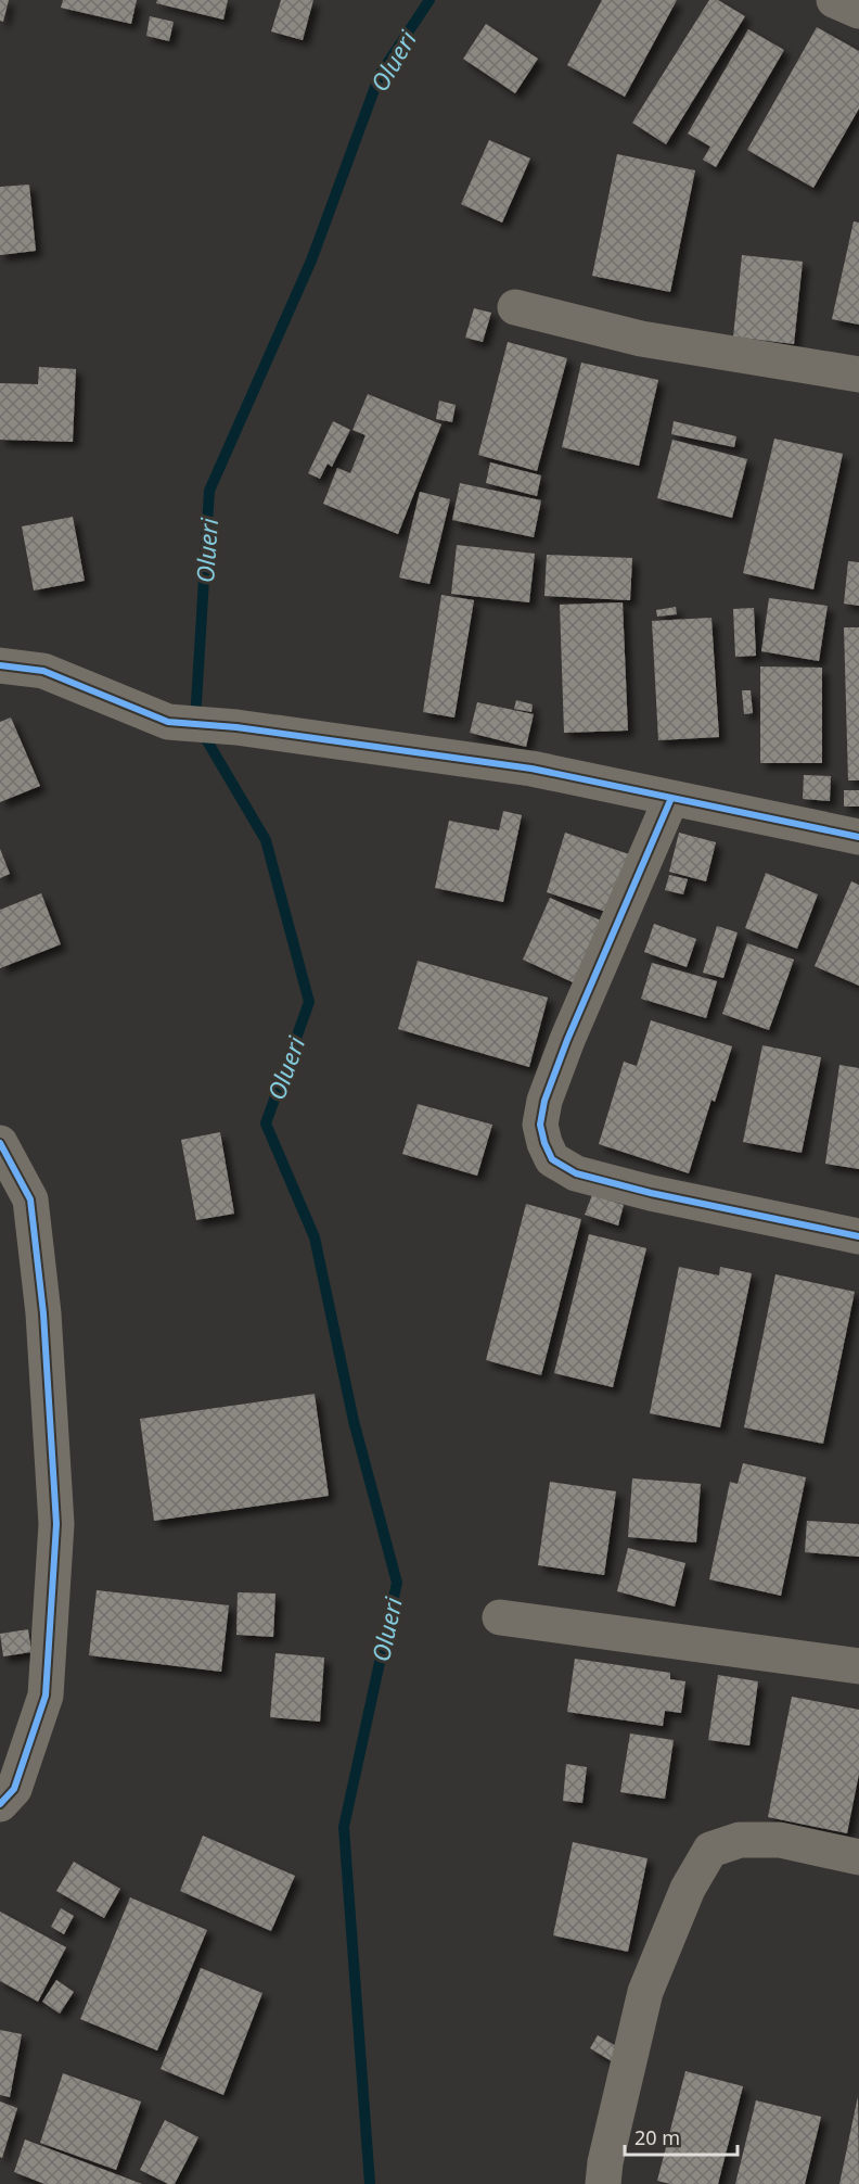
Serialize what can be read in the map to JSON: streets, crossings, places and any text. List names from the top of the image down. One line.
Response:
{"water":["Olueri"],"scale_bar":"20 m"}
